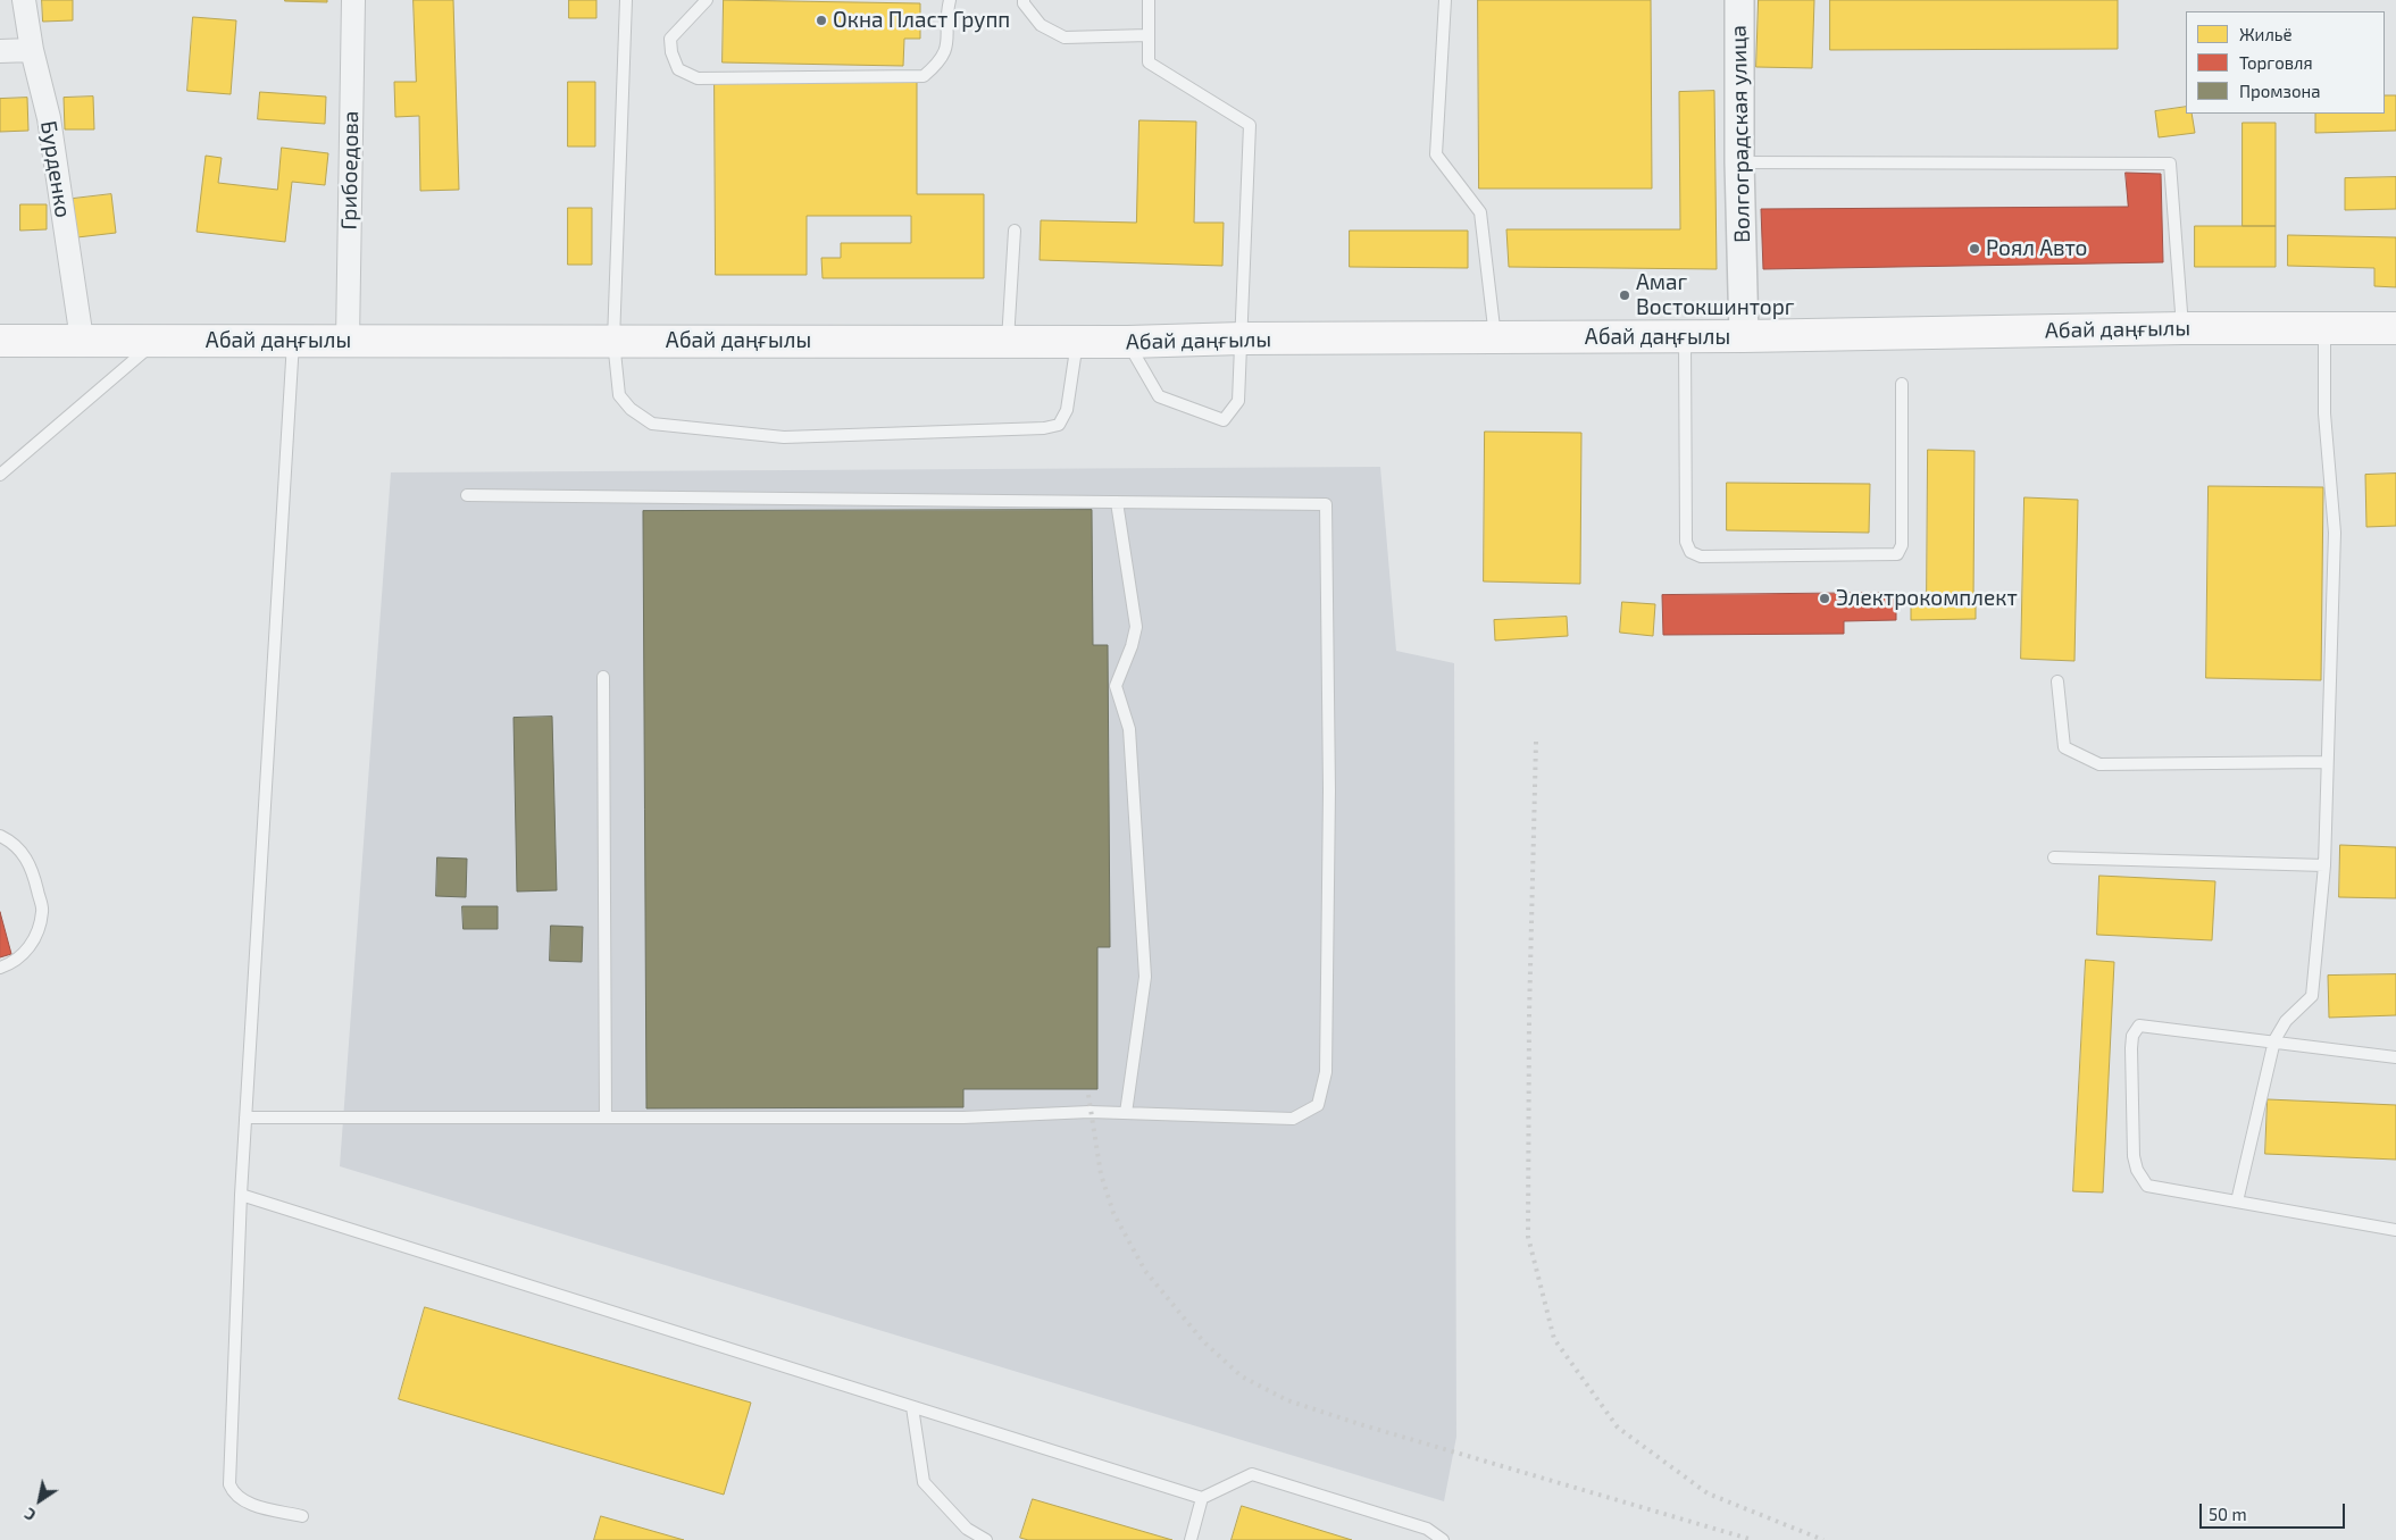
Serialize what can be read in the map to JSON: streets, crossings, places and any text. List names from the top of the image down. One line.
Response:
{"streets":{"main road":["Абай даңғылы"],"street":["Волгоградская улица","Бурденко","Грибоедова"]},"crossings":[["Волгоградская улица","Абай даңғылы"],["Бурденко","Абай даңғылы"],["Грибоедова","Абай даңғылы"]],"places":["Окна Пласт Групп","Роял Авто","Амаг Востокшинторг","Электрокомплект"],"legend":["Жильё","Торговля","Промзона"],"scale_bar":"50 m","north":"bottom left"}
